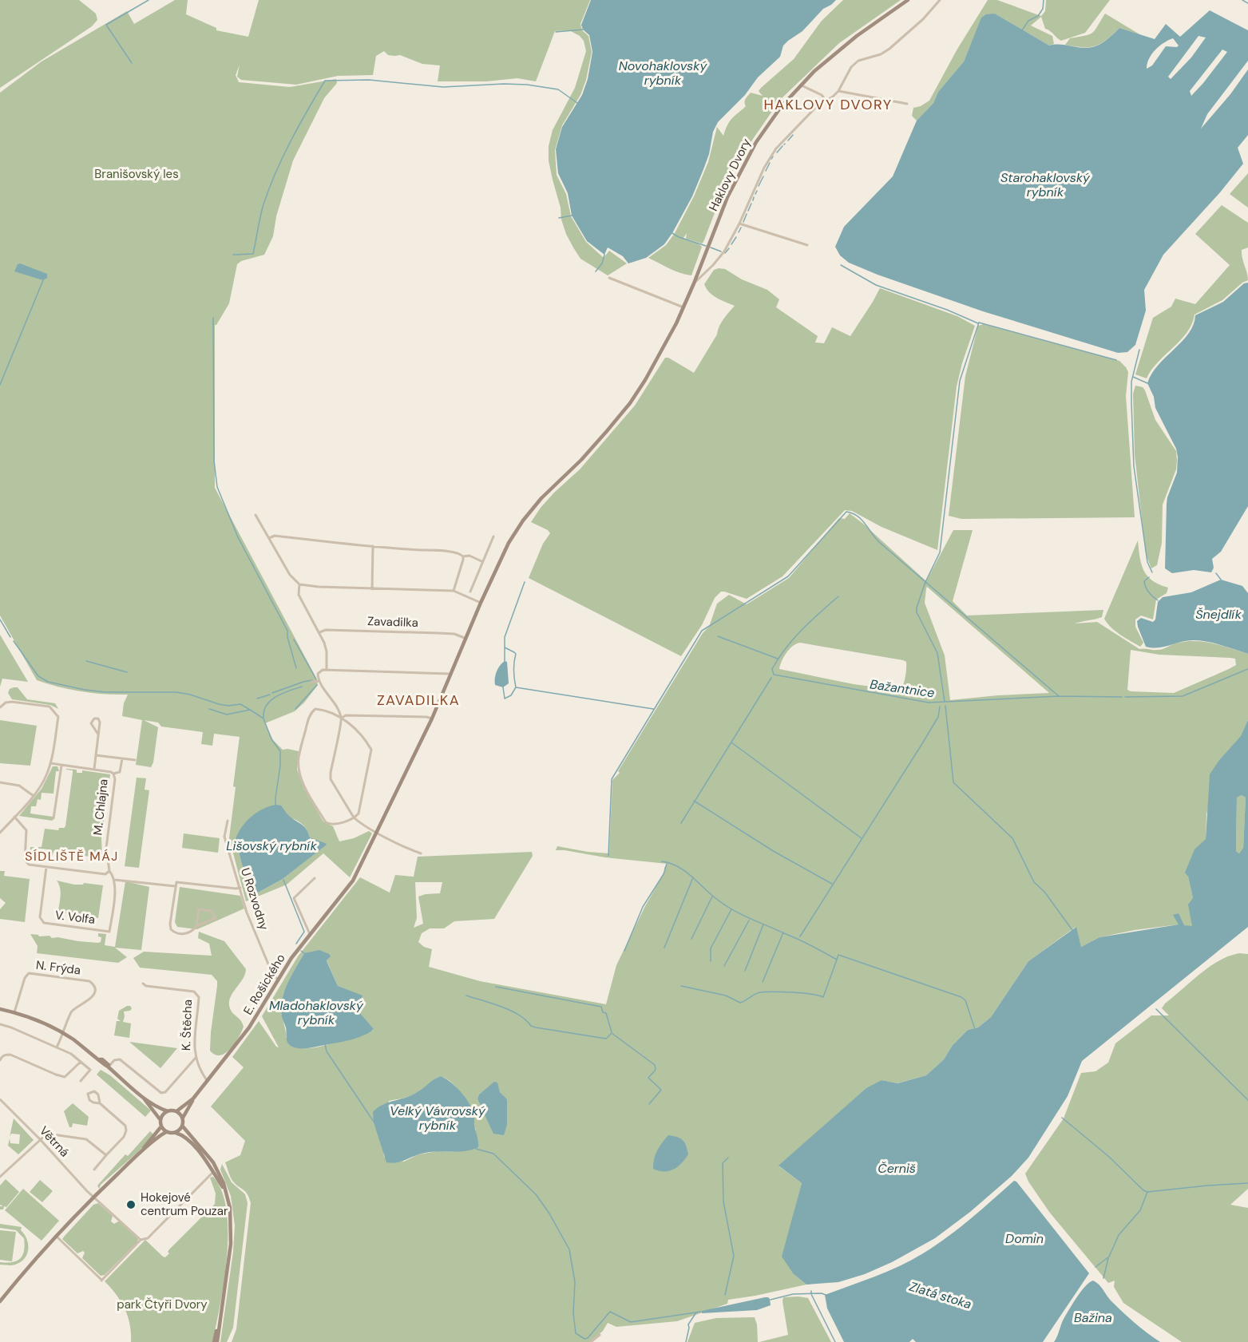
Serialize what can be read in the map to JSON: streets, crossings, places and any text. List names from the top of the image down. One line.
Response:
{"streets":{"street":["Haklovy Dvory","Zavadilka","M. Chlajna","U Rozvodny","V. Volfa","N. Frýda","E. Rošického","K. Štěcha","Větrná"]},"crossings":[["U Rozvodny","E. Rošického"],["E. Rošického","K. Štěcha"]],"districts":["HAKLOVY DVORY","ZAVADILKA","SÍDLIŠTĚ MÁJ"],"water":["Novohaklovský rybník","Starohaklovský rybník","Šnejdlík","Bažantnice","Lišovský rybník","Mladohaklovský rybník","Velký Vávrovský rybník","Černiš","Domin","Zlatá stoka","Bažina"],"parks":["Branišovský les","park Čtyři Dvory"],"places":["Hokejové centrum Pouzar"]}
